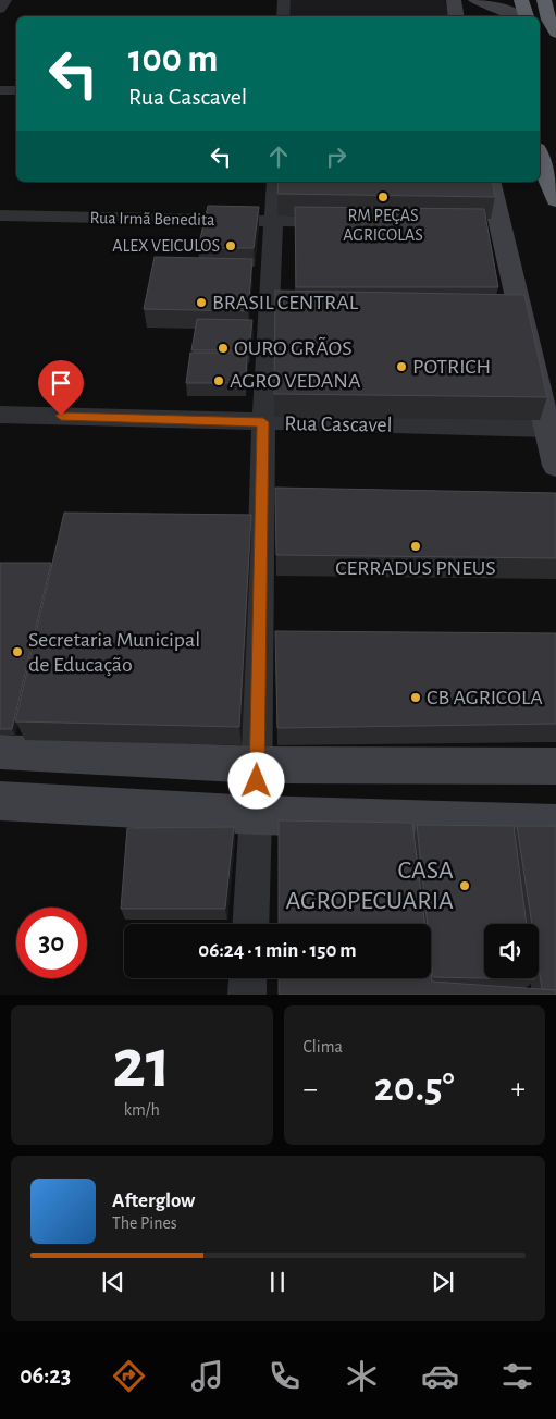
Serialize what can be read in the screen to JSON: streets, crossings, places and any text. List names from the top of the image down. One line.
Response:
{"streets":{"street":["Rua Irmã Benedita","Rua Cascavel"]},"places":["RM PEÇAS AGRICOLAS","ALEX VEICULOS","BRASIL CENTRAL","OURO GRÃOS","POTRICH","AGRO VEDANA","CERRADUS PNEUS","Secretaria Municipal de Educação","CB AGRICOLA","CASA AGROPECUARIA"],"page":{"turn":["100 m","Rua Cascavel"],"limit":"30","trip":"06:24 · 1 min · 150 m","tile":[["21","km/h"],"Clima"],"heat":["−","20.5°","+"],"song":["Afterglow","The Pines"],"tabs":"06:23"}}
